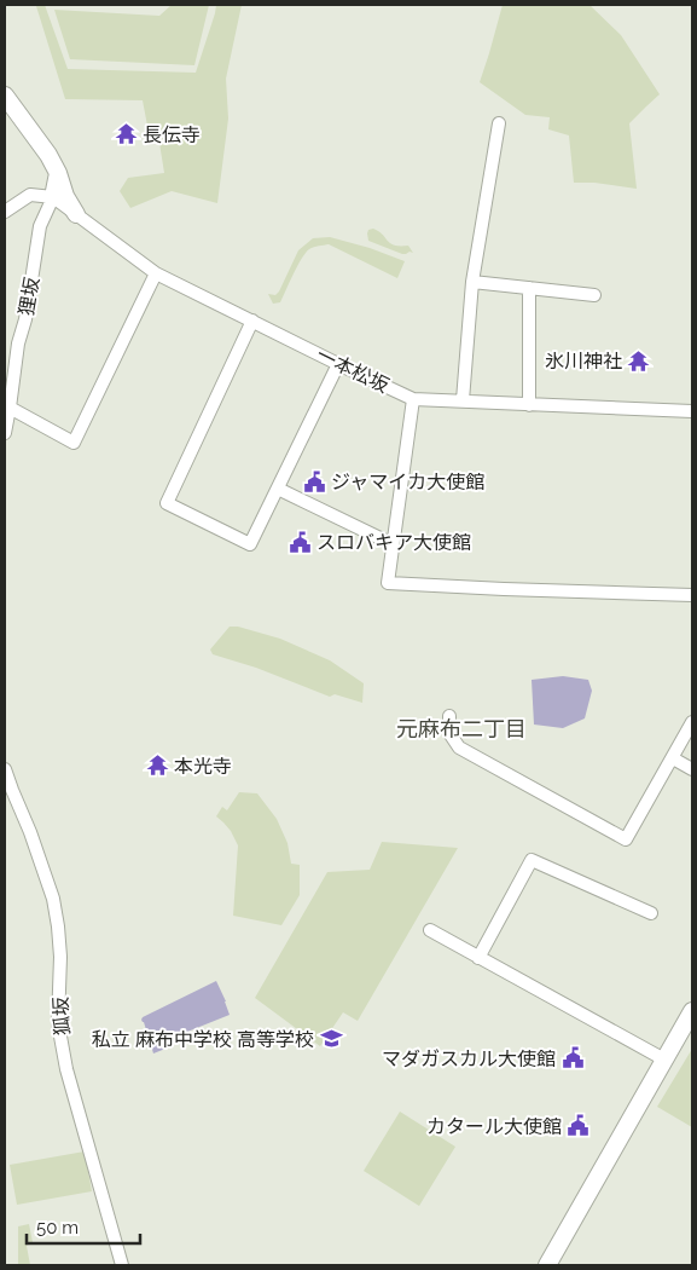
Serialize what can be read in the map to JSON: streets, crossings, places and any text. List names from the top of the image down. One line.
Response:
{"streets":{"street":["狸坂","一本松坂","狐坂"]},"crossings":[["狸坂","一本松坂"]],"districts":["元麻布二丁目"],"places":{"temple":["長伝寺","氷川神社","本光寺"],"public building":["ジャマイカ大使館","スロバキア大使館","マダガスカル大使館","カタール大使館"],"school or university":["私立 麻布中学校 高等学校"]},"scale_bar":"50 m"}
